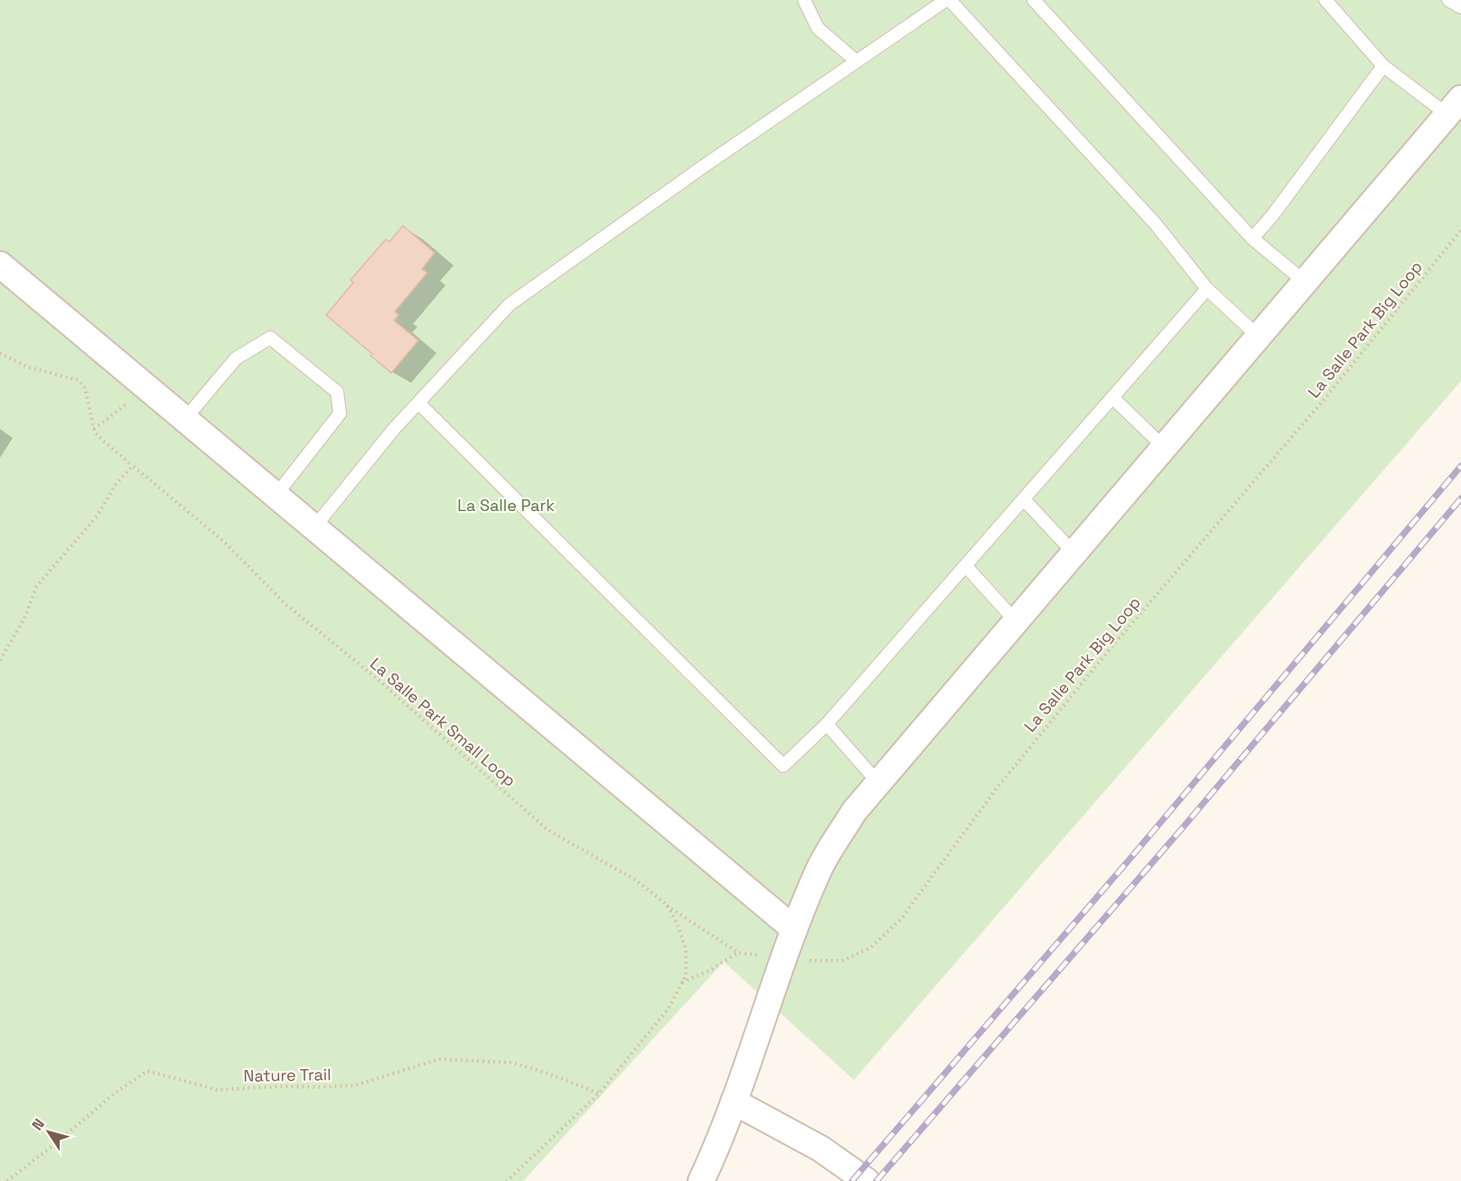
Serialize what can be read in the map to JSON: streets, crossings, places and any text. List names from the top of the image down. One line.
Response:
{"streets":{"path":["La Salle Park Big Loop","La Salle Park Small Loop","Nature Trail"]},"crossings":[["La Salle Park Big Loop","La Salle Park Small Loop"],["La Salle Park Small Loop","Nature Trail"]],"parks":["La Salle Park"],"north":"top left"}
